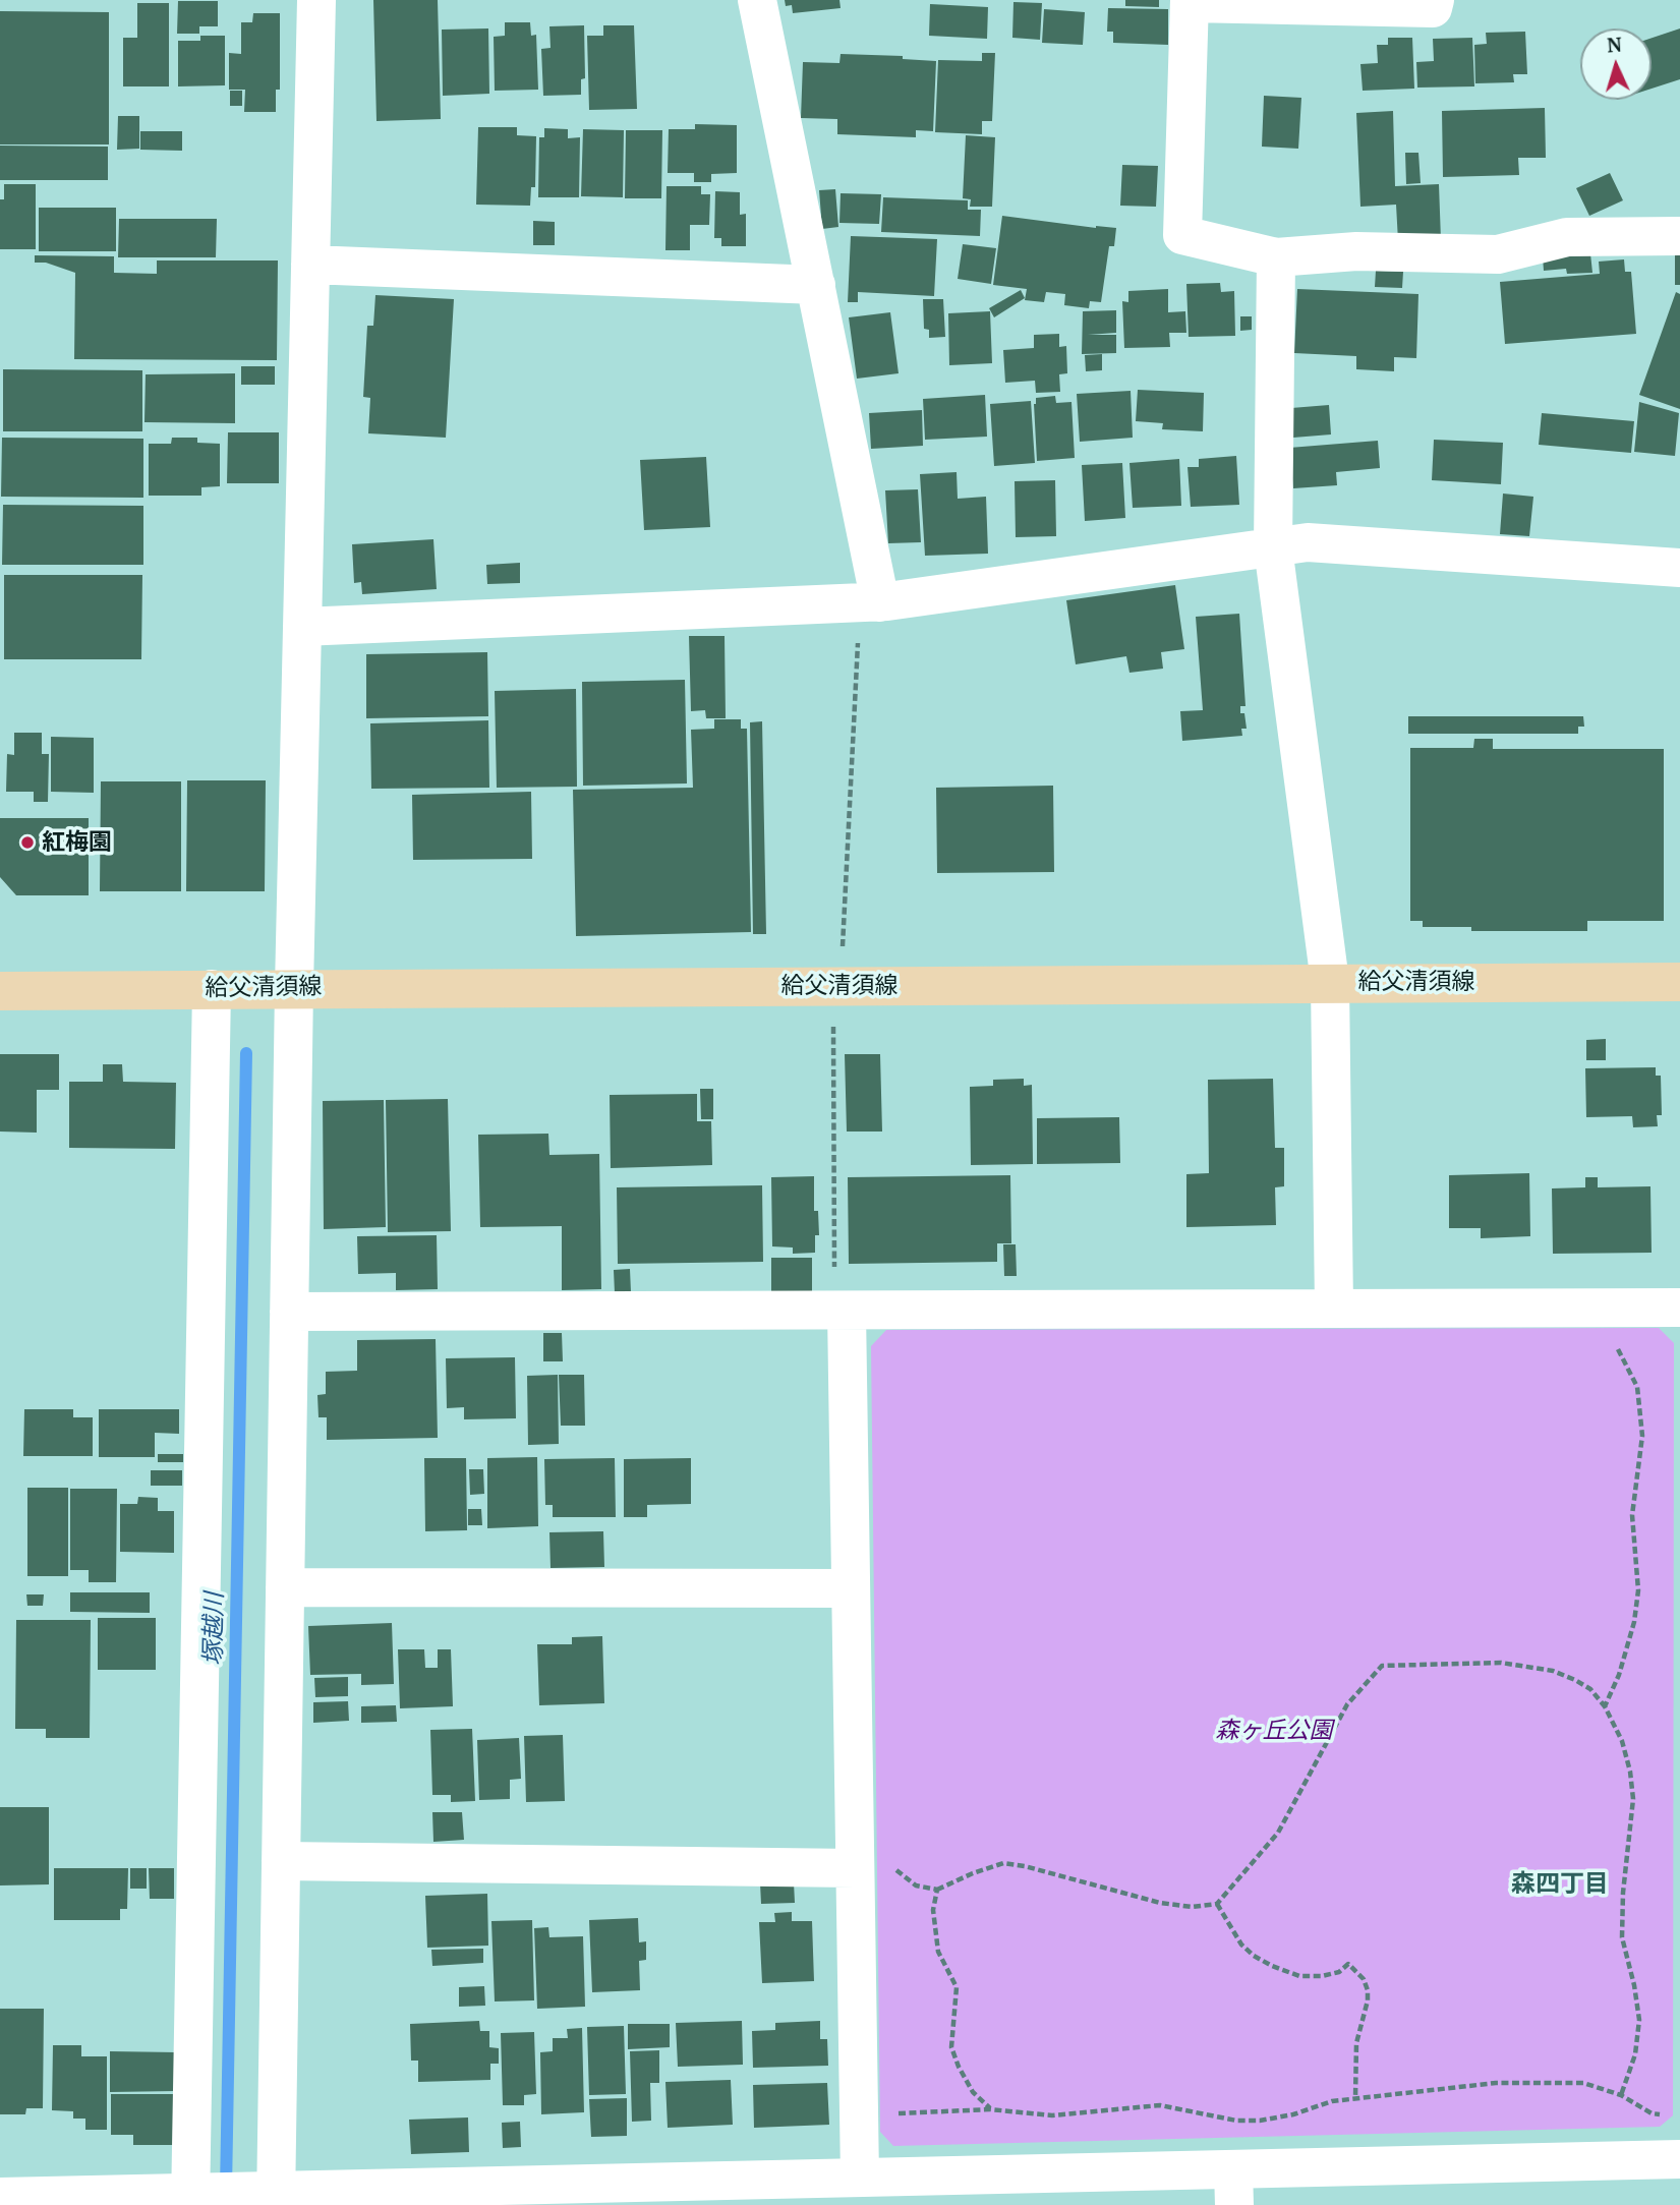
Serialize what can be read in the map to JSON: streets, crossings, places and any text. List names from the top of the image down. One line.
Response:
{"streets":{"main road":["給父清須線"]},"districts":["森四丁目"],"water":["塚越川"],"parks":["森ヶ丘公園"],"places":["紅梅園"],"north":"top"}
